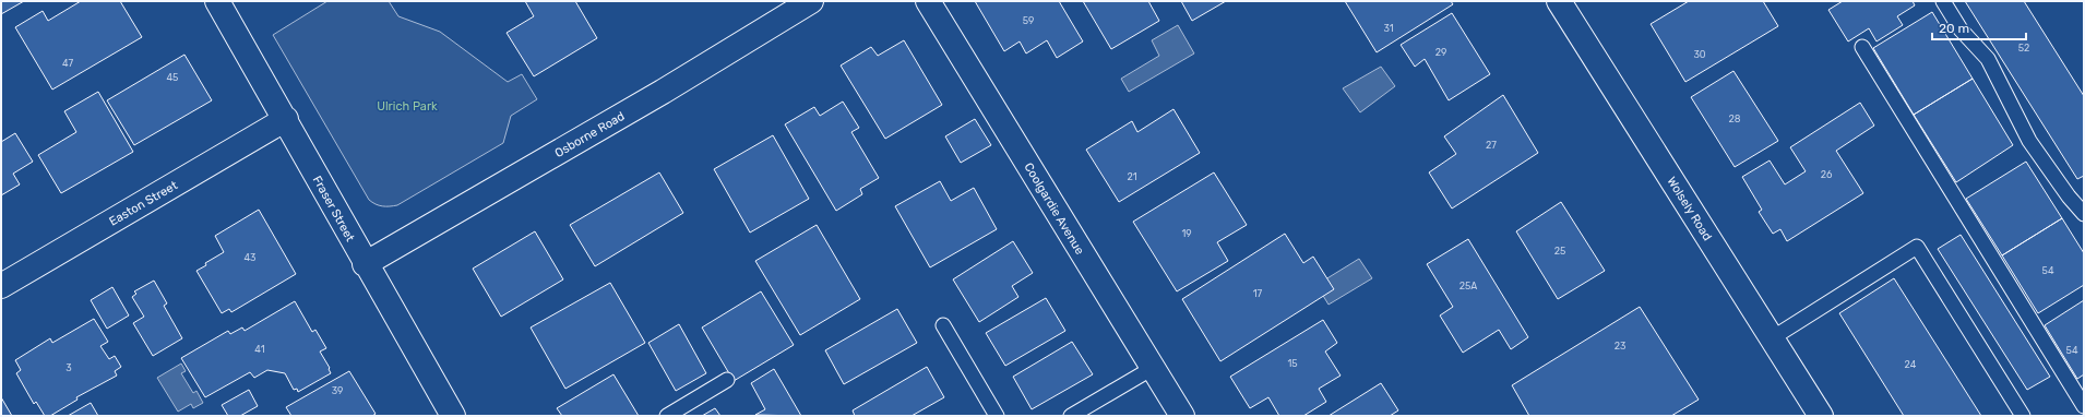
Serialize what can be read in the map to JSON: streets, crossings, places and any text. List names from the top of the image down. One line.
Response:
{"streets":{"street":["Osborne Road","Easton Street","Fraser Street","Coolgardie Avenue","Wolsely Road"]},"crossings":[["Osborne Road","Fraser Street"],["Easton Street","Fraser Street"]],"parks":["Ulrich Park"],"house_numbers":["59","31","52","29","30","47","45","28","27","26","21","19","25","43","54","25A","17","23","41","54","15","24","3","39"],"scale_bar":"20 m"}
